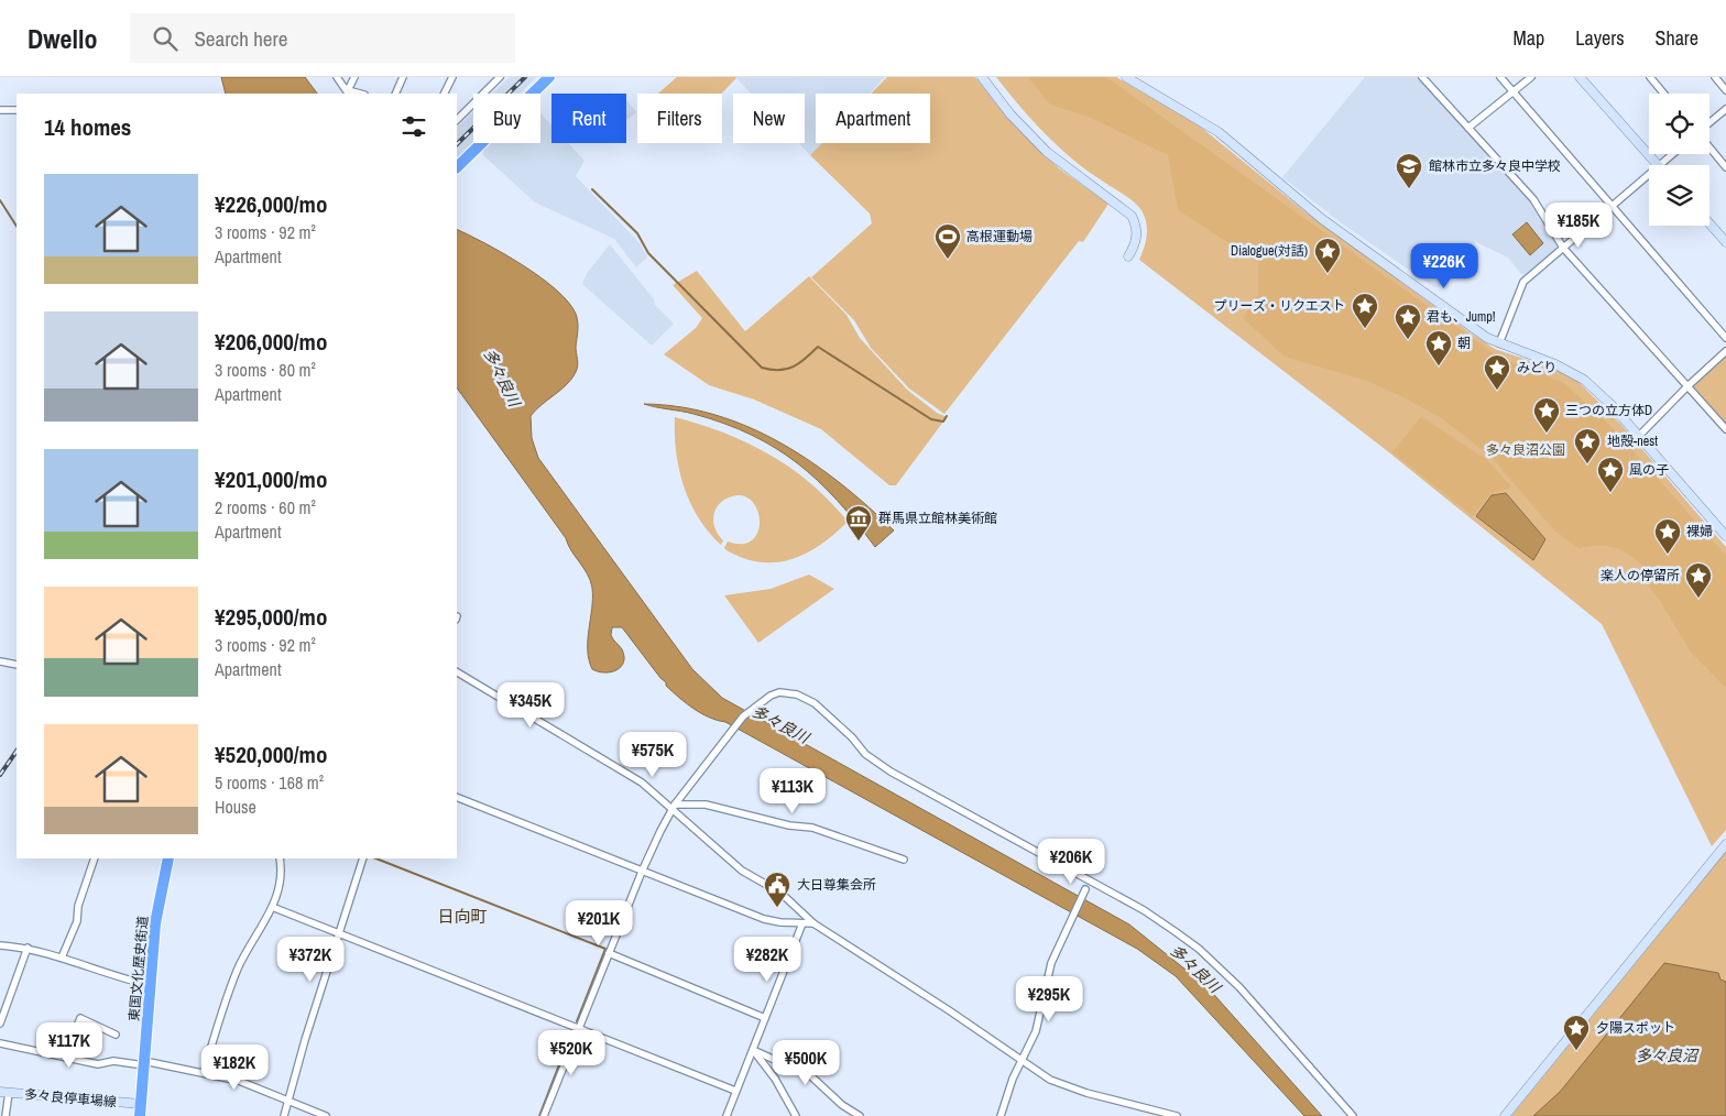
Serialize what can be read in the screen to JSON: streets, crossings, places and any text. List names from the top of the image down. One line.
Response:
{"streets":{"highway":["東国文化歴史街道"],"street":["多々良停車場線"]},"crossings":[["東国文化歴史街道","多々良停車場線"]],"districts":["日向町"],"water":["多々良川","多々良沼"],"parks":["多々良沼公園"],"places":{"school or university":["館林市立多々良中学校"],"sports":["高根運動場"],"place":["Dialogue(対話)","プリーズ・リクエスト","君も、Jump!","朝","みどり","三つの立方体D","地殻-nest","風の子","裸婦","楽人の停留所","夕陽スポット"],"museum":["群馬県立館林美術館"],"public building":["大日尊集会所"]},"page":{"header":"Dwello","search":"Search here","nav":["Map","Layers","Share"],"chip":["Buy","Rent","Filters","New","Apartment"],"heading":"14 homes","list":[{"name":"¥226,000/mo","note":"3 rooms · 92 m² · Apartment"},{"name":"¥206,000/mo","note":"3 rooms · 80 m² · Apartment"},{"name":"¥201,000/mo","note":"2 rooms · 60 m² · Apartment"},{"name":"¥295,000/mo","note":"3 rooms · 92 m² · Apartment"},{"name":"¥520,000/mo","note":"5 rooms · 168 m² · House"}],"price":["¥185K","¥226K","¥345K","¥575K","¥113K","¥206K","¥201K","¥372K","¥282K","¥295K","¥117K","¥520K","¥500K","¥182K"]}}
